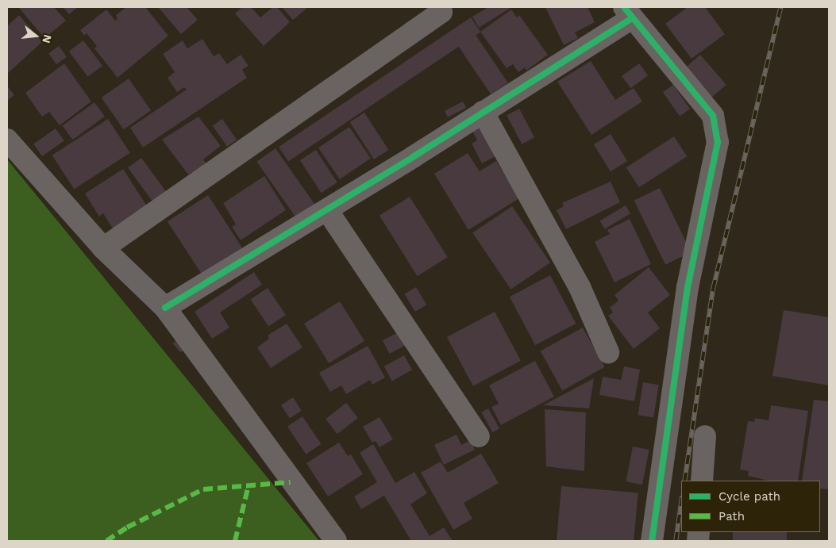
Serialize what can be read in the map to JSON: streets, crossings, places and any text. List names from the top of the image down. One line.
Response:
{"legend":["Cycle path","Path"],"north":"right"}
